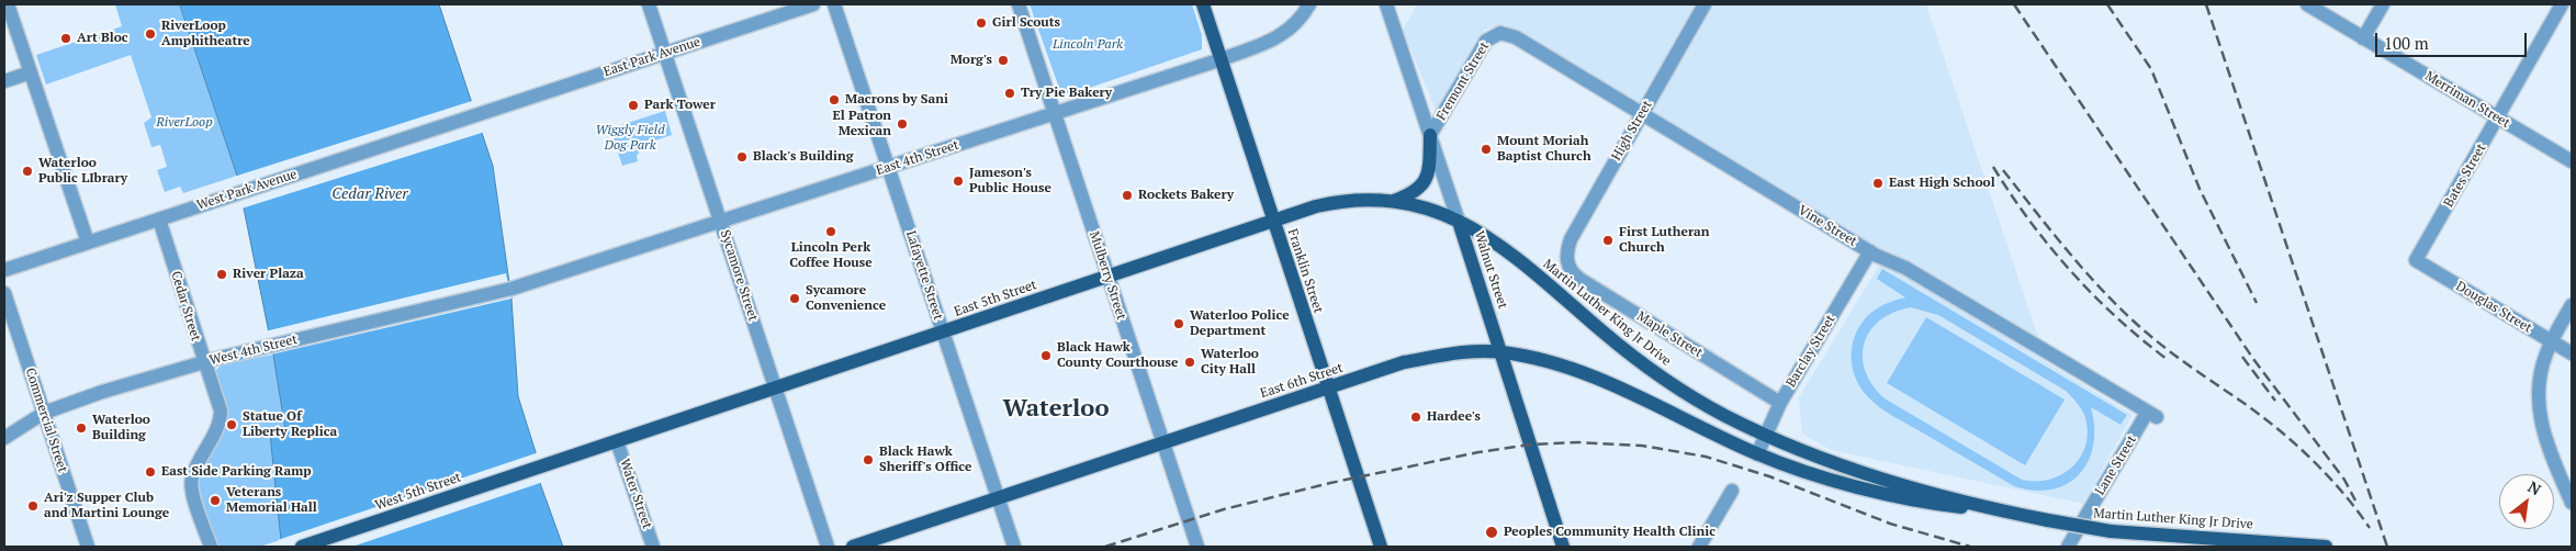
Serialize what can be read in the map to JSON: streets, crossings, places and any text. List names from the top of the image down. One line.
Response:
{"streets":{"main road":["Walnut Street","Franklin Street","East 5th Street","Martin Luther King Jr Drive","East 6th Street","West 5th Street"],"street":["East Park Avenue","Fremont Street","Merriman Street","High Street","East 4th Street","Bates Street","West Park Avenue","Vine Street","Sycamore Street","Lafayette Street","Mulberry Street","Cedar Street","Douglas Street","Maple Street","West 4th Street","Barclay Street","Commercial Street","Lane Street","Water Street"]},"crossings":[["East Park Avenue","West Park Avenue"],["East Park Avenue","Sycamore Street"],["Fremont Street","Vine Street"],["Fremont Street","Walnut Street"],["Merriman Street","Bates Street"],["High Street","Vine Street"],["High Street","Maple Street"],["East 4th Street","Franklin Street"],["East 4th Street","Sycamore Street"],["East 4th Street","Lafayette Street"],["East 4th Street","Mulberry Street"],["East 4th Street","West 4th Street"],["Bates Street","Douglas Street"],["West Park Avenue","Cedar Street"],["Vine Street","Barclay Street"],["Vine Street","Lane Street"],["Walnut Street","East 5th Street"],["Walnut Street","Martin Luther King Jr Drive"],["Walnut Street","East 6th Street"],["Franklin Street","East 5th Street"],["Franklin Street","East 6th Street"],["Sycamore Street","East 5th Street"],["Lafayette Street","East 5th Street"],["Lafayette Street","East 6th Street"],["Mulberry Street","East 5th Street"],["Mulberry Street","East 6th Street"],["East 5th Street","Martin Luther King Jr Drive"],["East 5th Street","West 5th Street"],["East 5th Street","Water Street"],["Cedar Street","West 4th Street"],["Martin Luther King Jr Drive","Barclay Street"],["Martin Luther King Jr Drive","East 6th Street"],["Maple Street","Barclay Street"],["West 4th Street","Commercial Street"],["Barclay Street","East 6th Street"]],"districts":["Waterloo"],"water":["Cedar River"],"parks":["Lincoln Park","RiverLoop","Wiggly Field Dog Park"],"places":["Girl Scouts","RiverLoop Amphitheatre","Art Bloc","Morg's","Try Pie Bakery","Macrons by Sani","Park Tower","El Patron Mexican","Mount Moriah Baptist Church","Black's Building","Waterloo Public LIbrary","Jameson's Public House","East High School","Rockets Bakery","Lincoln Perk Coffee House","First Lutheran Church","River Plaza","Sycamore Convenience","Waterloo Police Department","Black Hawk County Courthouse","Waterloo City Hall","Hardee's","Statue Of Liberty Replica","Waterloo Building","Black Hawk Sheriff's Office","East Side Parking Ramp","Veterans Memorial Hall","Ari'z Supper Club and Martini Lounge","Peoples Community Health Clinic"],"scale_bar":"100 m","north":"top right"}
